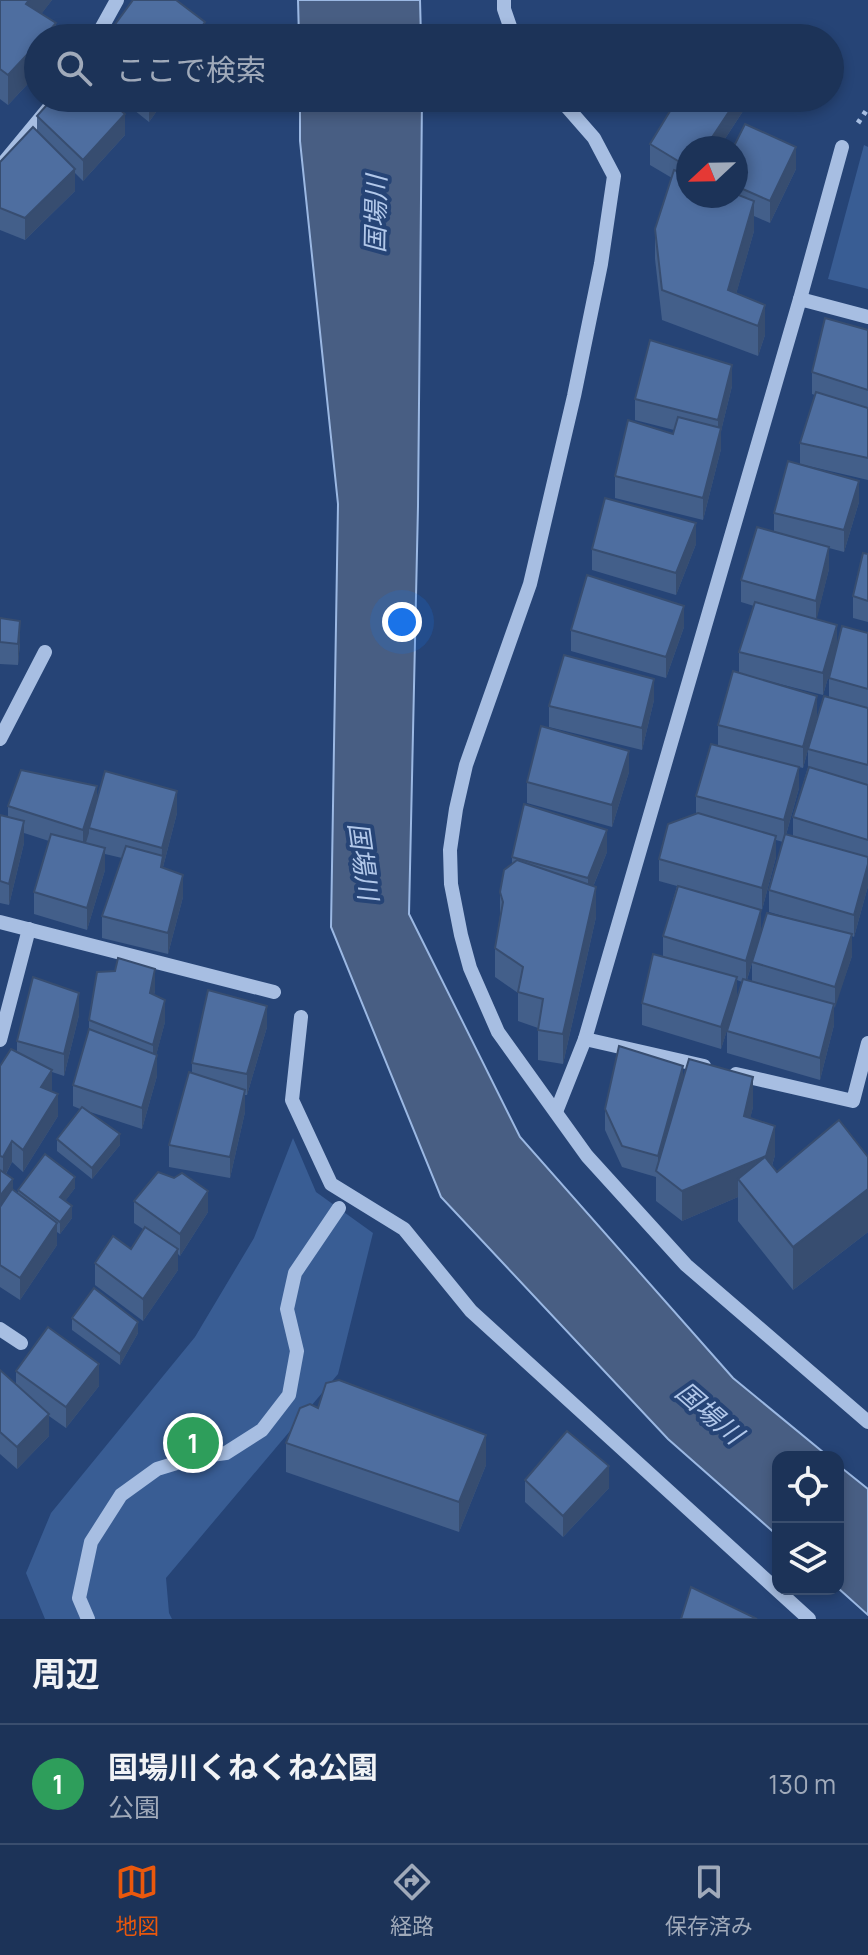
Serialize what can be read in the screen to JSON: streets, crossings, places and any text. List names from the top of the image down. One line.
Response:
{"water":["国場川"],"north":"left","page":{"search":"ここで検索","pins":"1","heading":"周辺","list":[{"mark":"1","name":"国場川くねくね公園","note":"公園","value":"130 m"}],"nav":["地図","経路","保存済み"]}}
